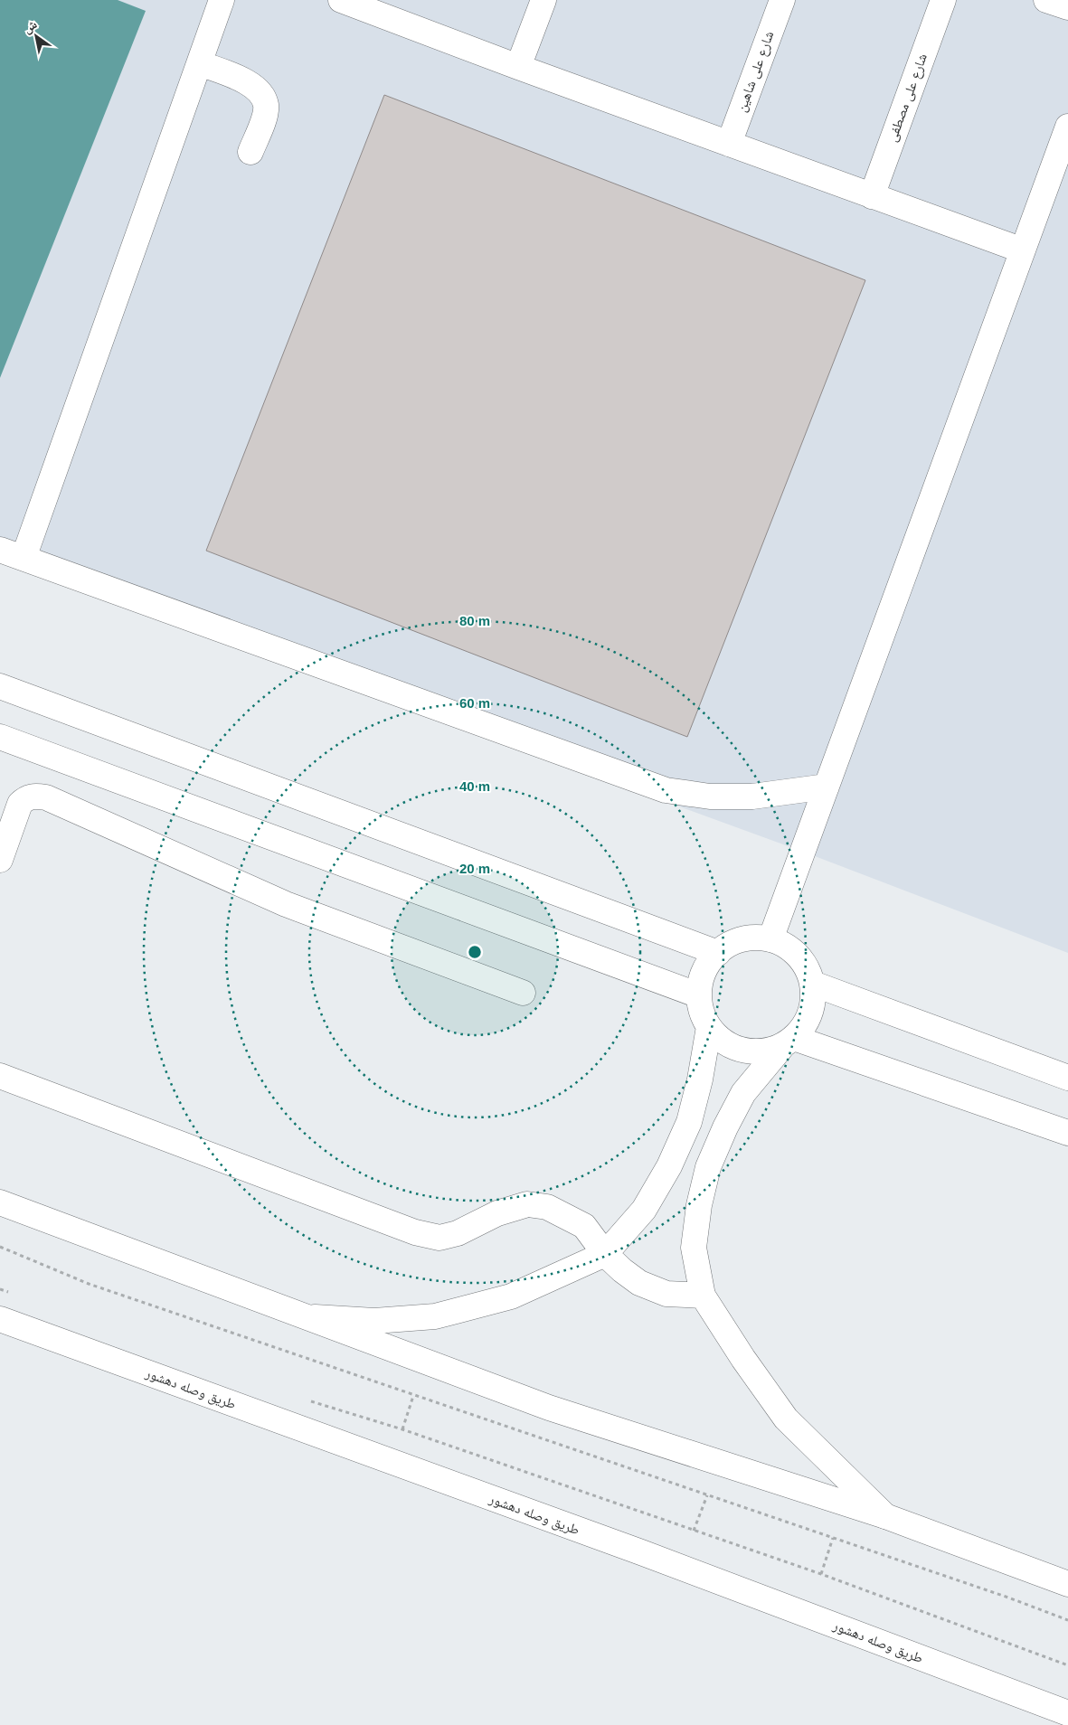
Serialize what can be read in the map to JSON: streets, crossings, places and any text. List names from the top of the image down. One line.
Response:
{"streets":{"street":["شارع على شاهين","شارع على مصطفى","طريق وصله دهشور"]},"north":"top left","rings":["80 m","60 m","40 m","20 m"]}
